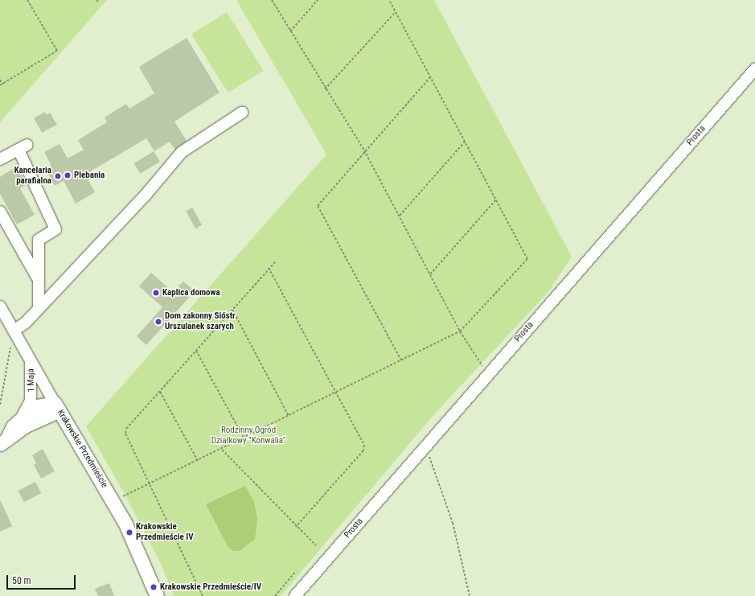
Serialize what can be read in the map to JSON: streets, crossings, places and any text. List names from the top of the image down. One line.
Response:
{"streets":{"main road":["1 Maja","Krakowskie Przedmieście"],"street":["Prosta"]},"crossings":[["1 Maja","Krakowskie Przedmieście"]],"parks":["Rodzinny Ogród Działkowy \"Konwalia\""],"places":["Plebania","Kancelaria parafialna","Kaplica domowa","Dom zakonny Sióstr Urszulanek szarych","Krakowskie Przedmieście IV","Krakowskie Przedmieście/IV"],"scale_bar":"50 m"}
